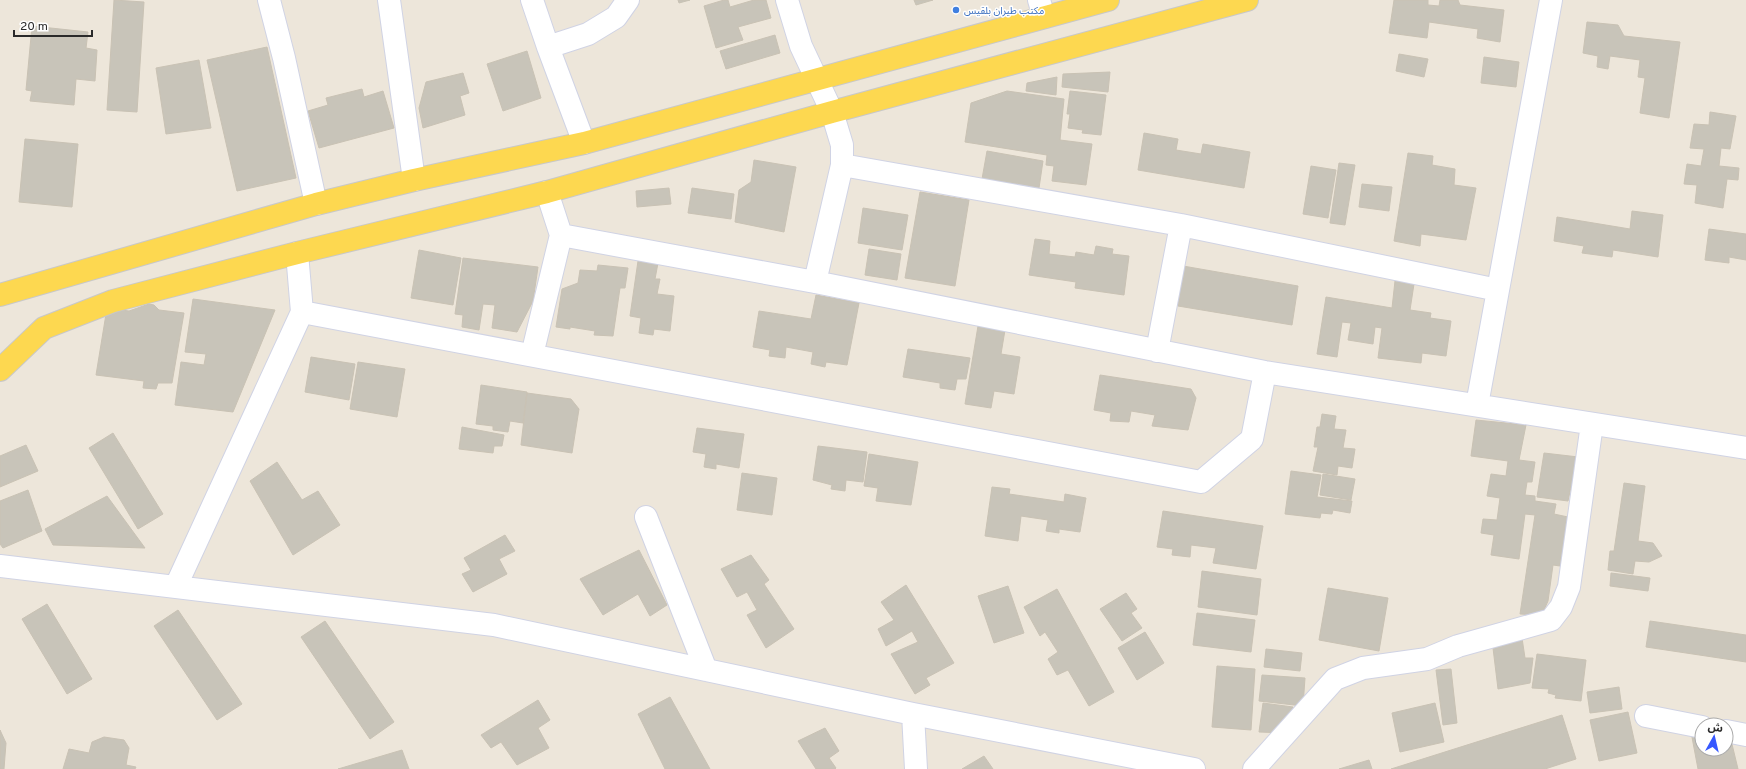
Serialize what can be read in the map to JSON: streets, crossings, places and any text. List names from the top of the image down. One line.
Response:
{"places":["مكتب طيران بلقيس"],"scale_bar":"20 m","north":"top"}
